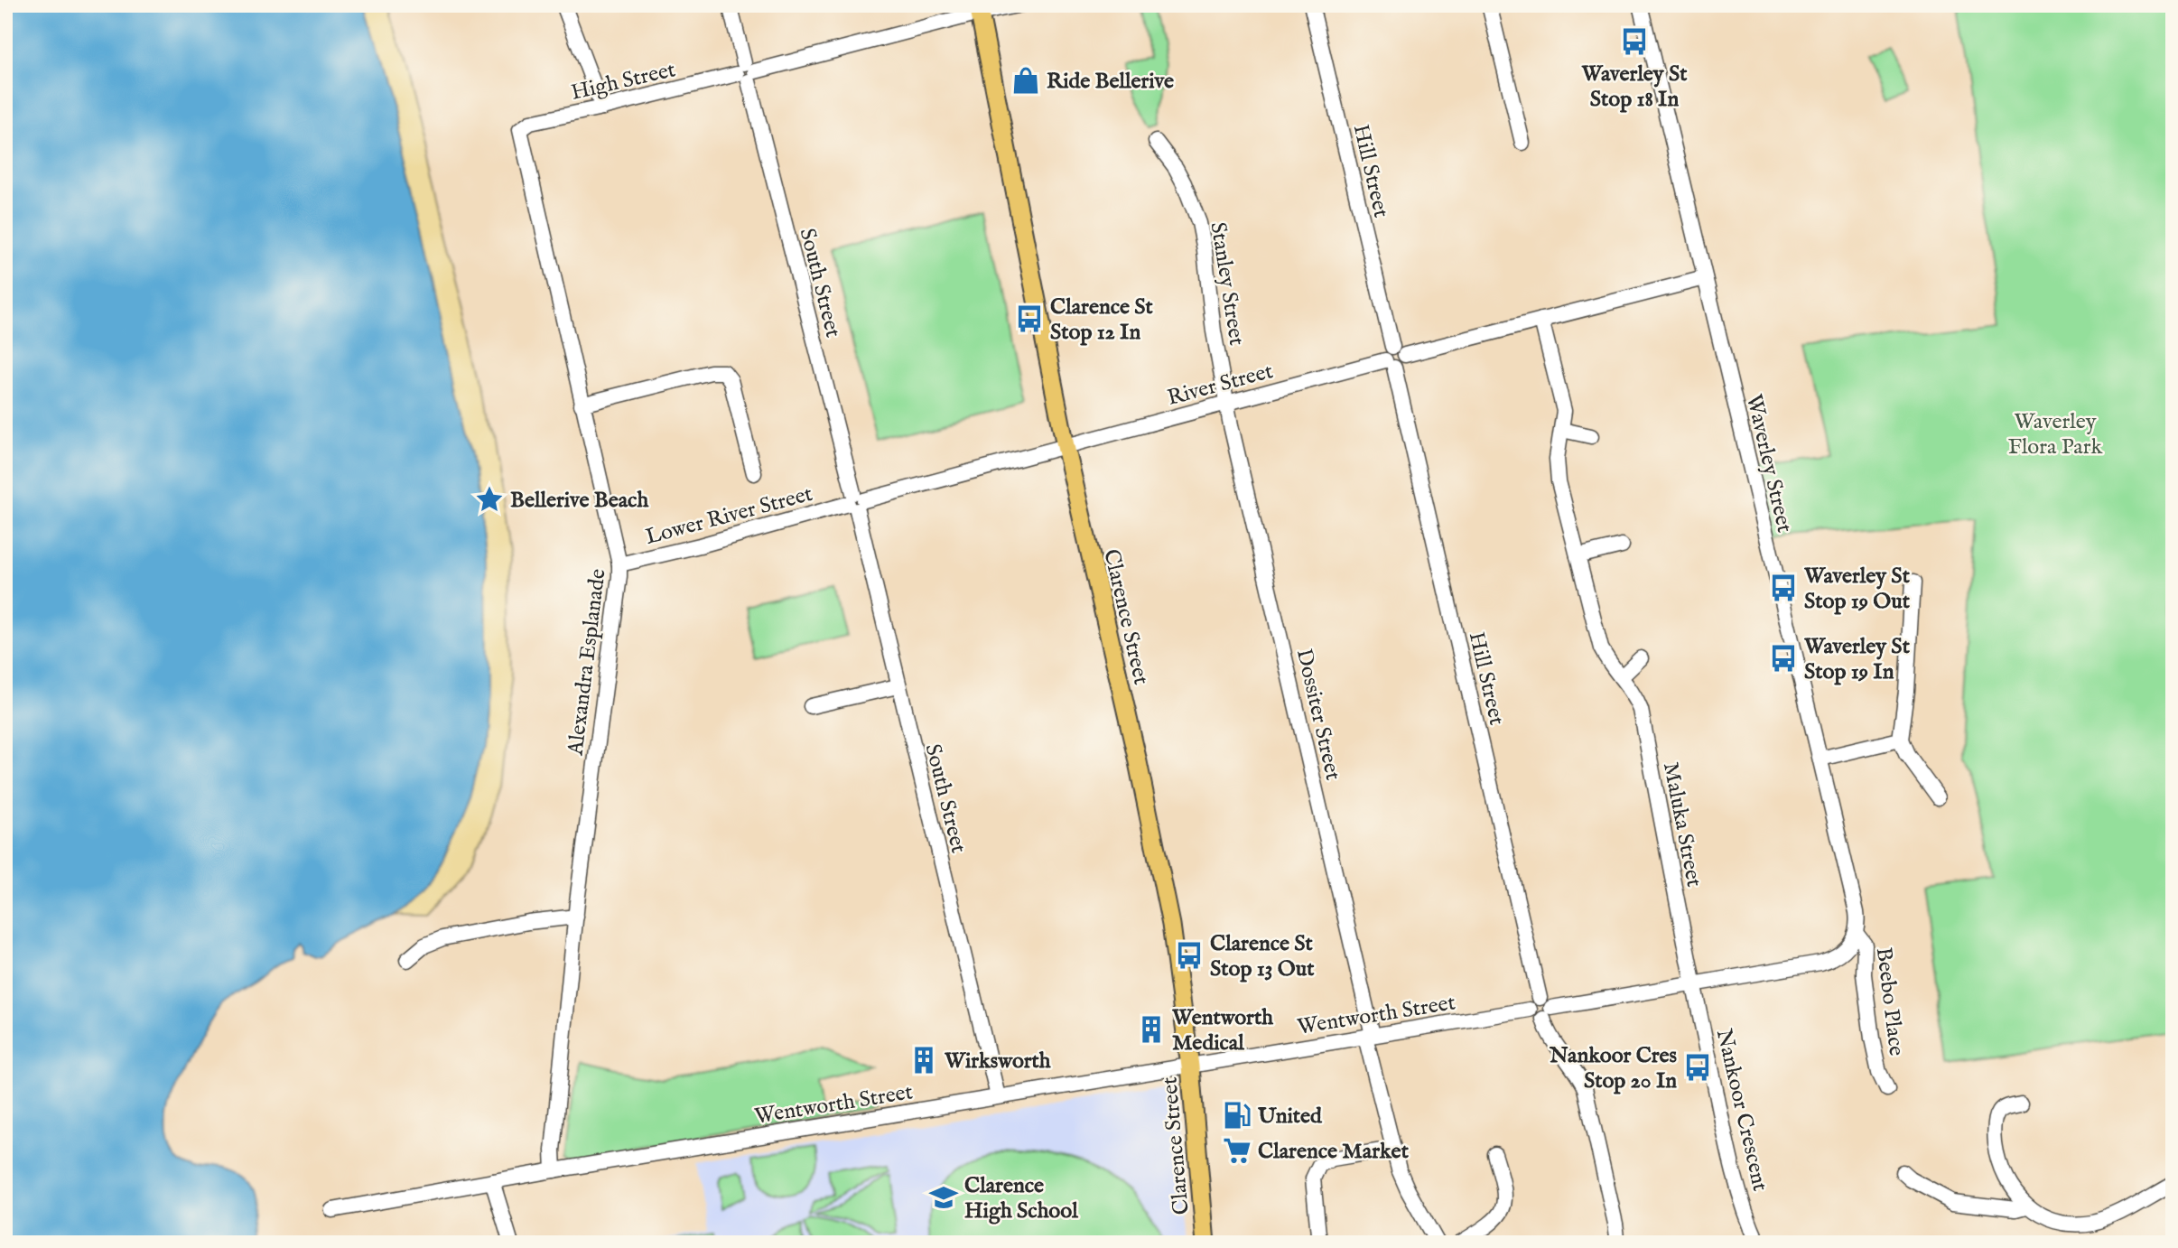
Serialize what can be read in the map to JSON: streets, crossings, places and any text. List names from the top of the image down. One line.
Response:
{"streets":{"main road":["Clarence Street"],"street":["High Street","Hill Street","South Street","Stanley Street","River Street","Waverley Street","Lower River Street","Alexandra Esplanade","Dossiter Street","Maluka Street","Beebo Place","Wentworth Street","Nankoor Crescent"]},"crossings":[["High Street","South Street"],["High Street","Clarence Street"],["High Street","Alexandra Esplanade"],["Hill Street","River Street"],["Hill Street","Wentworth Street"],["South Street","Lower River Street"],["South Street","Wentworth Street"],["Stanley Street","River Street"],["Stanley Street","Dossiter Street"],["River Street","Lower River Street"],["River Street","Clarence Street"],["River Street","Dossiter Street"],["Waverley Street","Beebo Place"],["Lower River Street","Clarence Street"],["Lower River Street","Alexandra Esplanade"],["Clarence Street","Wentworth Street"],["Alexandra Esplanade","Wentworth Street"],["Dossiter Street","Wentworth Street"],["Maluka Street","Nankoor Crescent"]],"parks":["Waverley Flora Park"],"places":{"bus stop":["Waverley St Stop 18 In","Clarence St Stop 12 In","Waverley St Stop 19 Out","Waverley St Stop 19 In","Clarence St Stop 13 Out","Nankoor Cres Stop 20 In"],"shop":["Ride Bellerive"],"place":["Bellerive Beach"],"building":["Wentworth Medical","Wirksworth"],"fuel station":["United"],"supermarket":["Clarence Market"],"school or university":["Clarence High School"]}}
